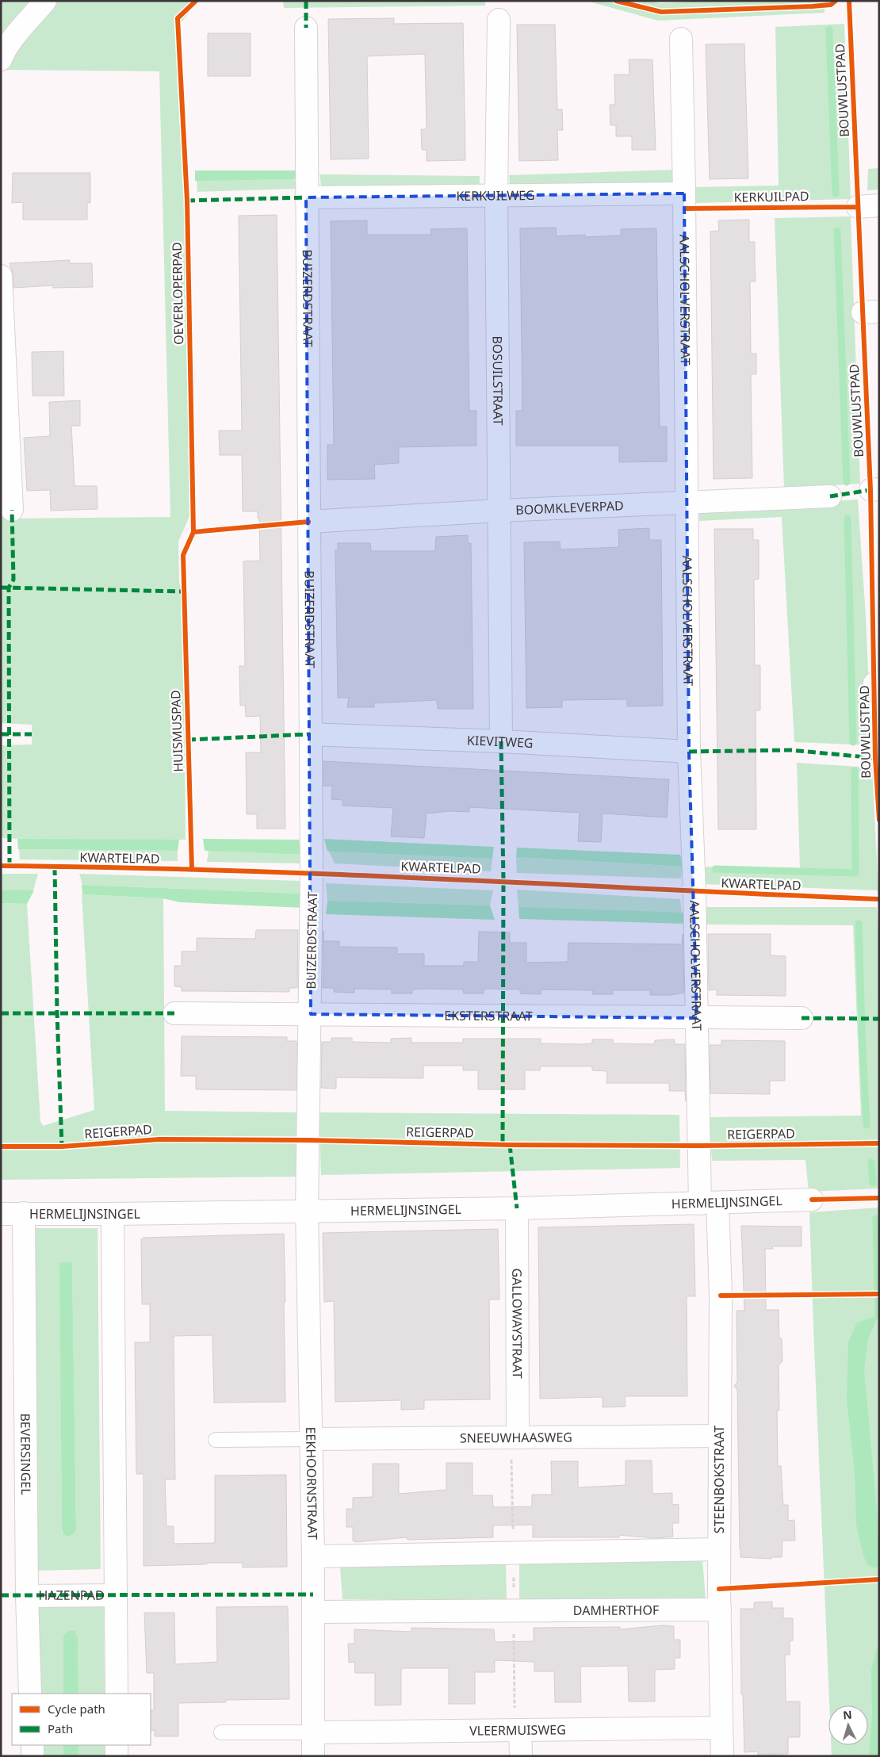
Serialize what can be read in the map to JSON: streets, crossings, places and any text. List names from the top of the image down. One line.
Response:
{"streets":{"street":["KERKUILWEG","BUIZERDSTRAAT","AALSCHOLVERSTRAAT","BOSUILSTRAAT","BOOMKLEVERPAD","KIEVITWEG","EKSTERSTRAAT","HERMELIJNSINGEL","GALLOWAYSTRAAT","SNEEUWHAASWEG","BEVERSINGEL","STEENBOKSTRAAT","EEKHOORNSTRAAT","HAZENPAD","DAMHERTHOF","VLEERMUISWEG"],"cycle path":["BOUWLUSTPAD","KERKUILPAD","OEVERLOPERPAD","KWARTELPAD","REIGERPAD"]},"crossings":[["KERKUILWEG","BUIZERDSTRAAT"],["KERKUILWEG","AALSCHOLVERSTRAAT"],["KERKUILWEG","BOSUILSTRAAT"],["BUIZERDSTRAAT","BOOMKLEVERPAD"],["BUIZERDSTRAAT","KIEVITWEG"],["BUIZERDSTRAAT","EKSTERSTRAAT"],["BUIZERDSTRAAT","HERMELIJNSINGEL"],["BUIZERDSTRAAT","EEKHOORNSTRAAT"],["AALSCHOLVERSTRAAT","BOOMKLEVERPAD"],["AALSCHOLVERSTRAAT","KIEVITWEG"],["AALSCHOLVERSTRAAT","EKSTERSTRAAT"],["AALSCHOLVERSTRAAT","HERMELIJNSINGEL"],["AALSCHOLVERSTRAAT","STEENBOKSTRAAT"],["BOSUILSTRAAT","BOOMKLEVERPAD"],["BOSUILSTRAAT","KIEVITWEG"],["HERMELIJNSINGEL","GALLOWAYSTRAAT"],["HERMELIJNSINGEL","BEVERSINGEL"],["HERMELIJNSINGEL","STEENBOKSTRAAT"],["HERMELIJNSINGEL","EEKHOORNSTRAAT"],["GALLOWAYSTRAAT","SNEEUWHAASWEG"],["SNEEUWHAASWEG","STEENBOKSTRAAT"],["SNEEUWHAASWEG","EEKHOORNSTRAAT"],["BEVERSINGEL","HAZENPAD"],["STEENBOKSTRAAT","DAMHERTHOF"],["STEENBOKSTRAAT","VLEERMUISWEG"],["EEKHOORNSTRAAT","DAMHERTHOF"],["EEKHOORNSTRAAT","VLEERMUISWEG"]],"legend":["Cycle path","Path"],"north":"top"}
